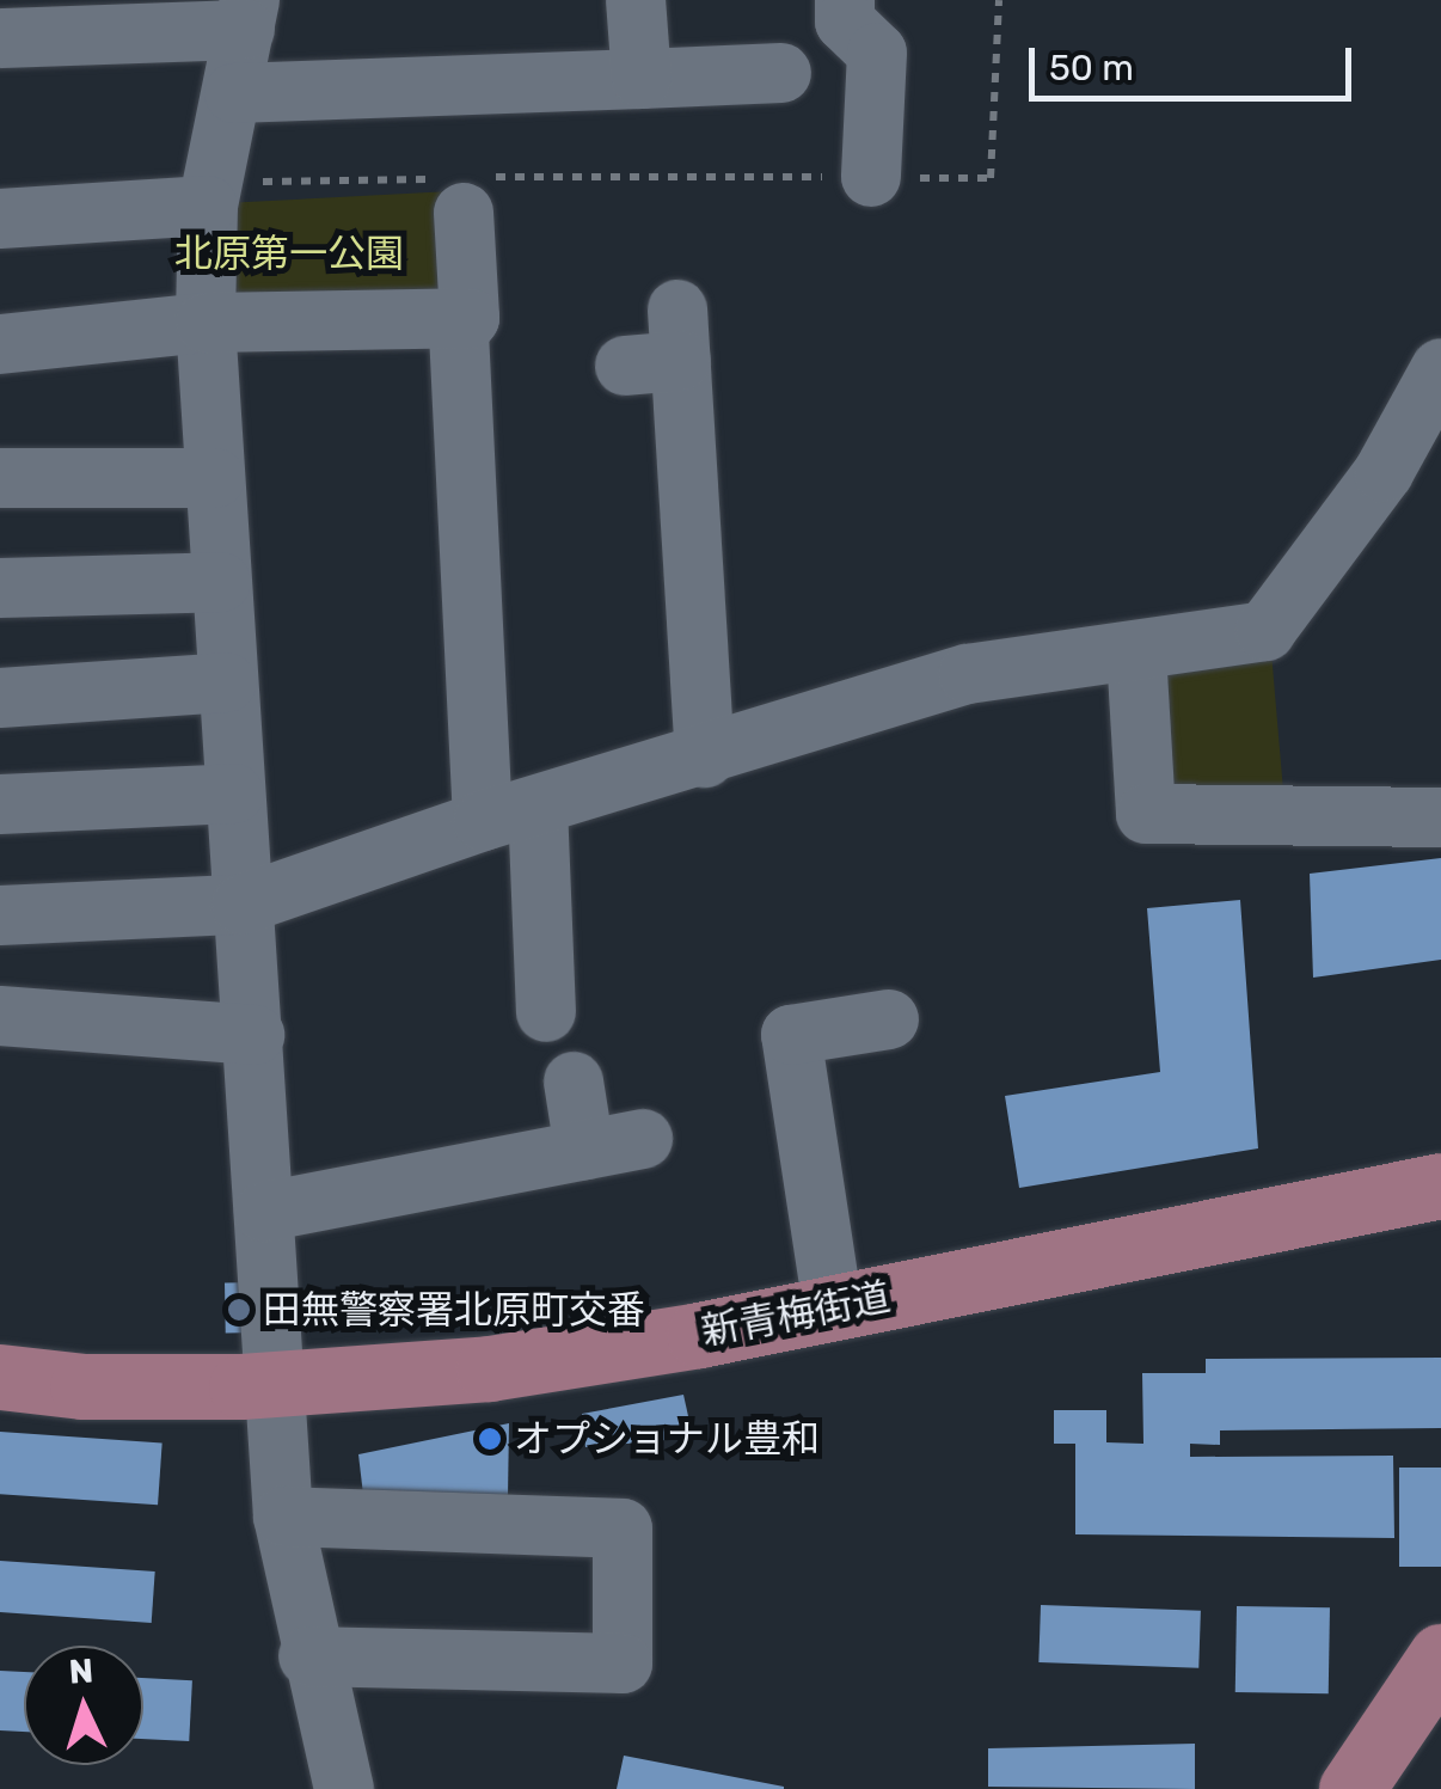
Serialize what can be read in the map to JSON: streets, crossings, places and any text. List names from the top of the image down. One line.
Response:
{"streets":{"main road":["新青梅街道"]},"parks":["北原第一公園"],"places":["田無警察署北原町交番","オプショナル豊和"],"scale_bar":"50 m","north":"top"}
